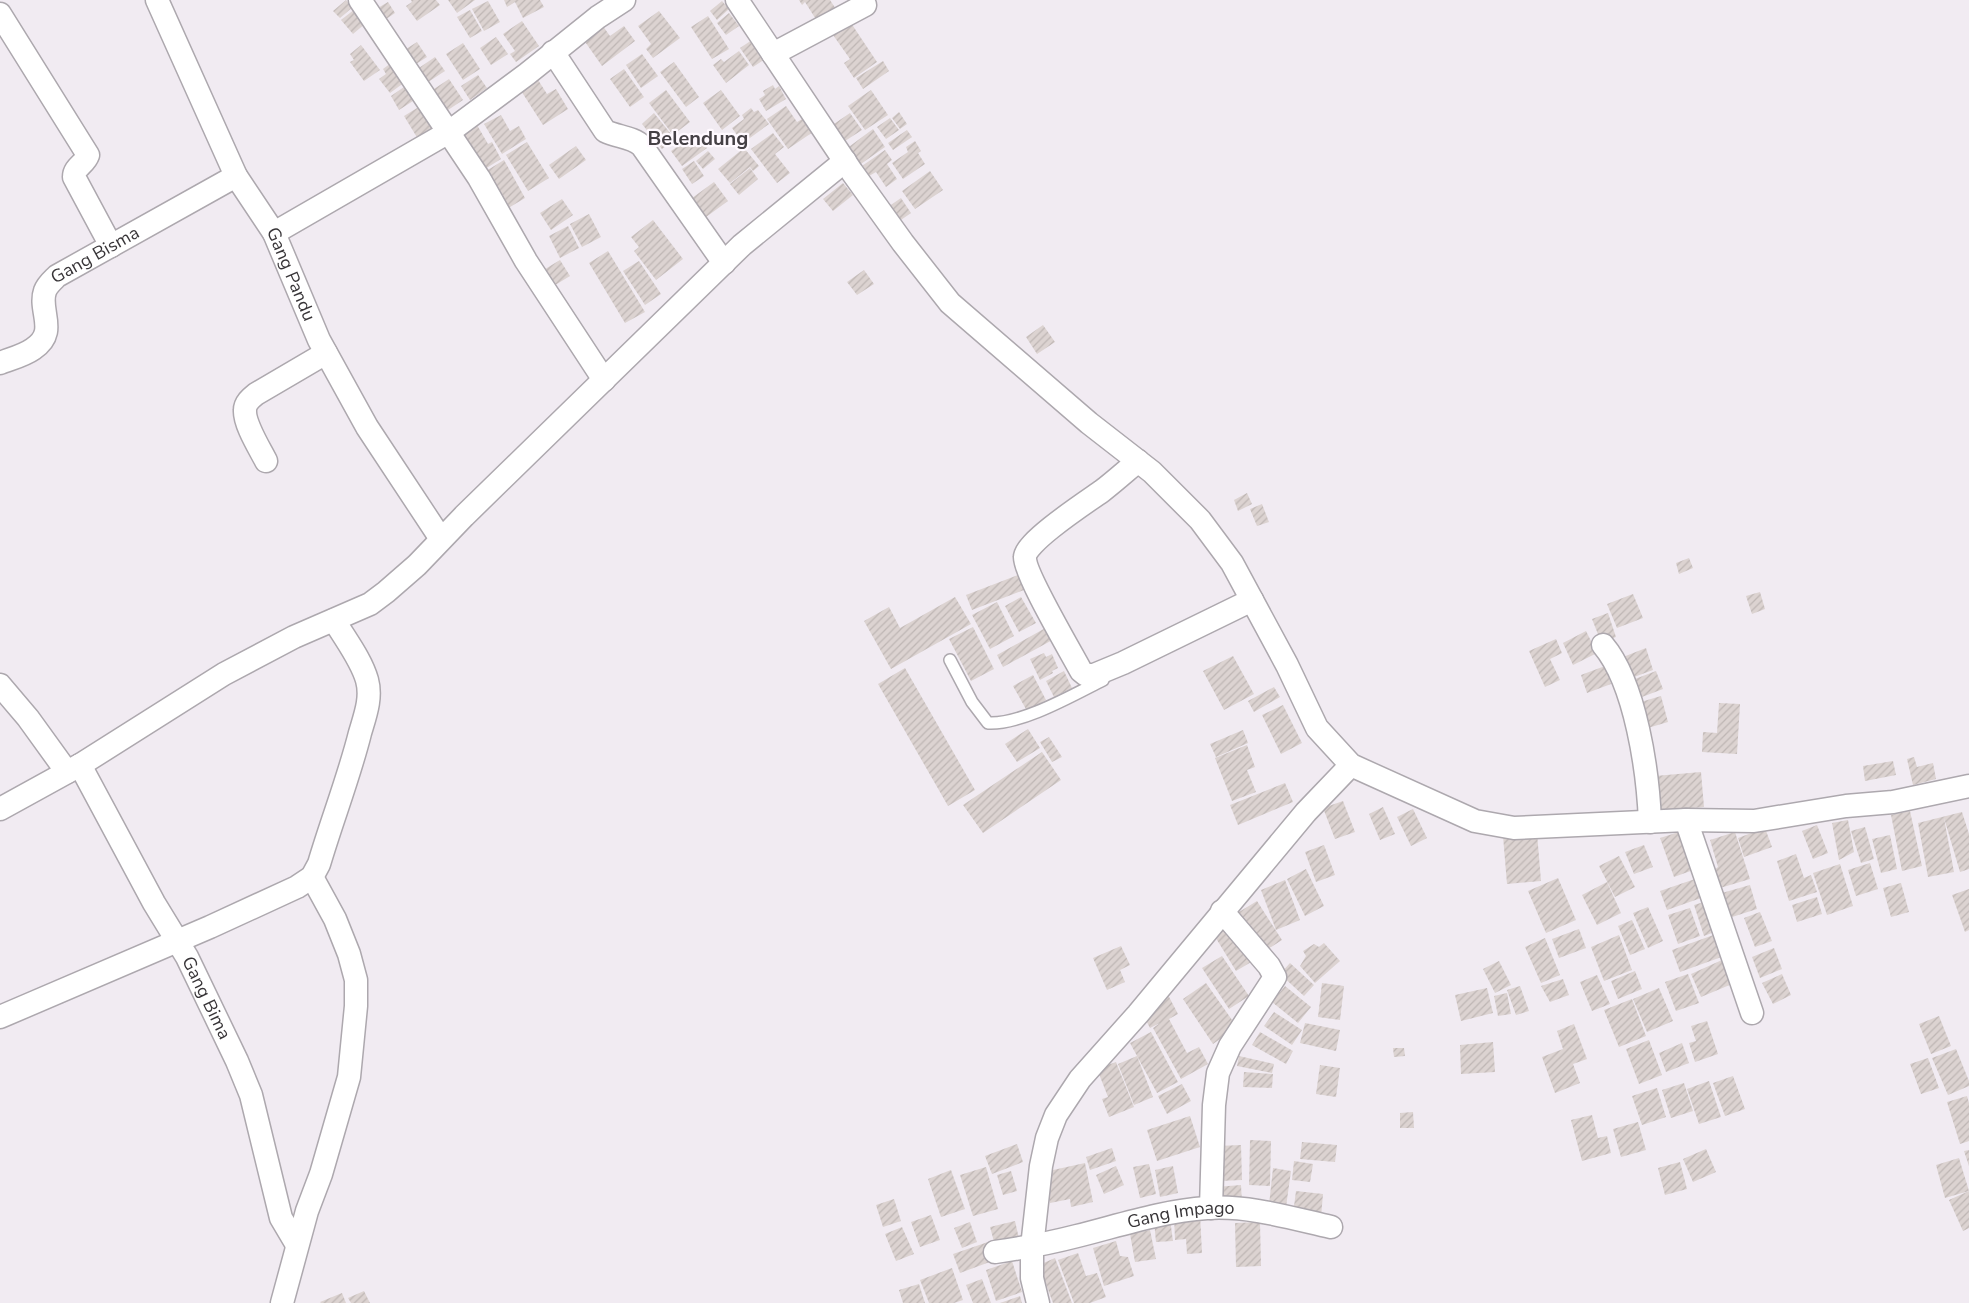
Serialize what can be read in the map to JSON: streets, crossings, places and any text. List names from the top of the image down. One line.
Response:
{"streets":{"street":["Gang Bisma","Gang Pandu","Gang Bima","Gang Impago"]},"crossings":[["Gang Bisma","Gang Pandu"]],"districts":["Belendung"]}
